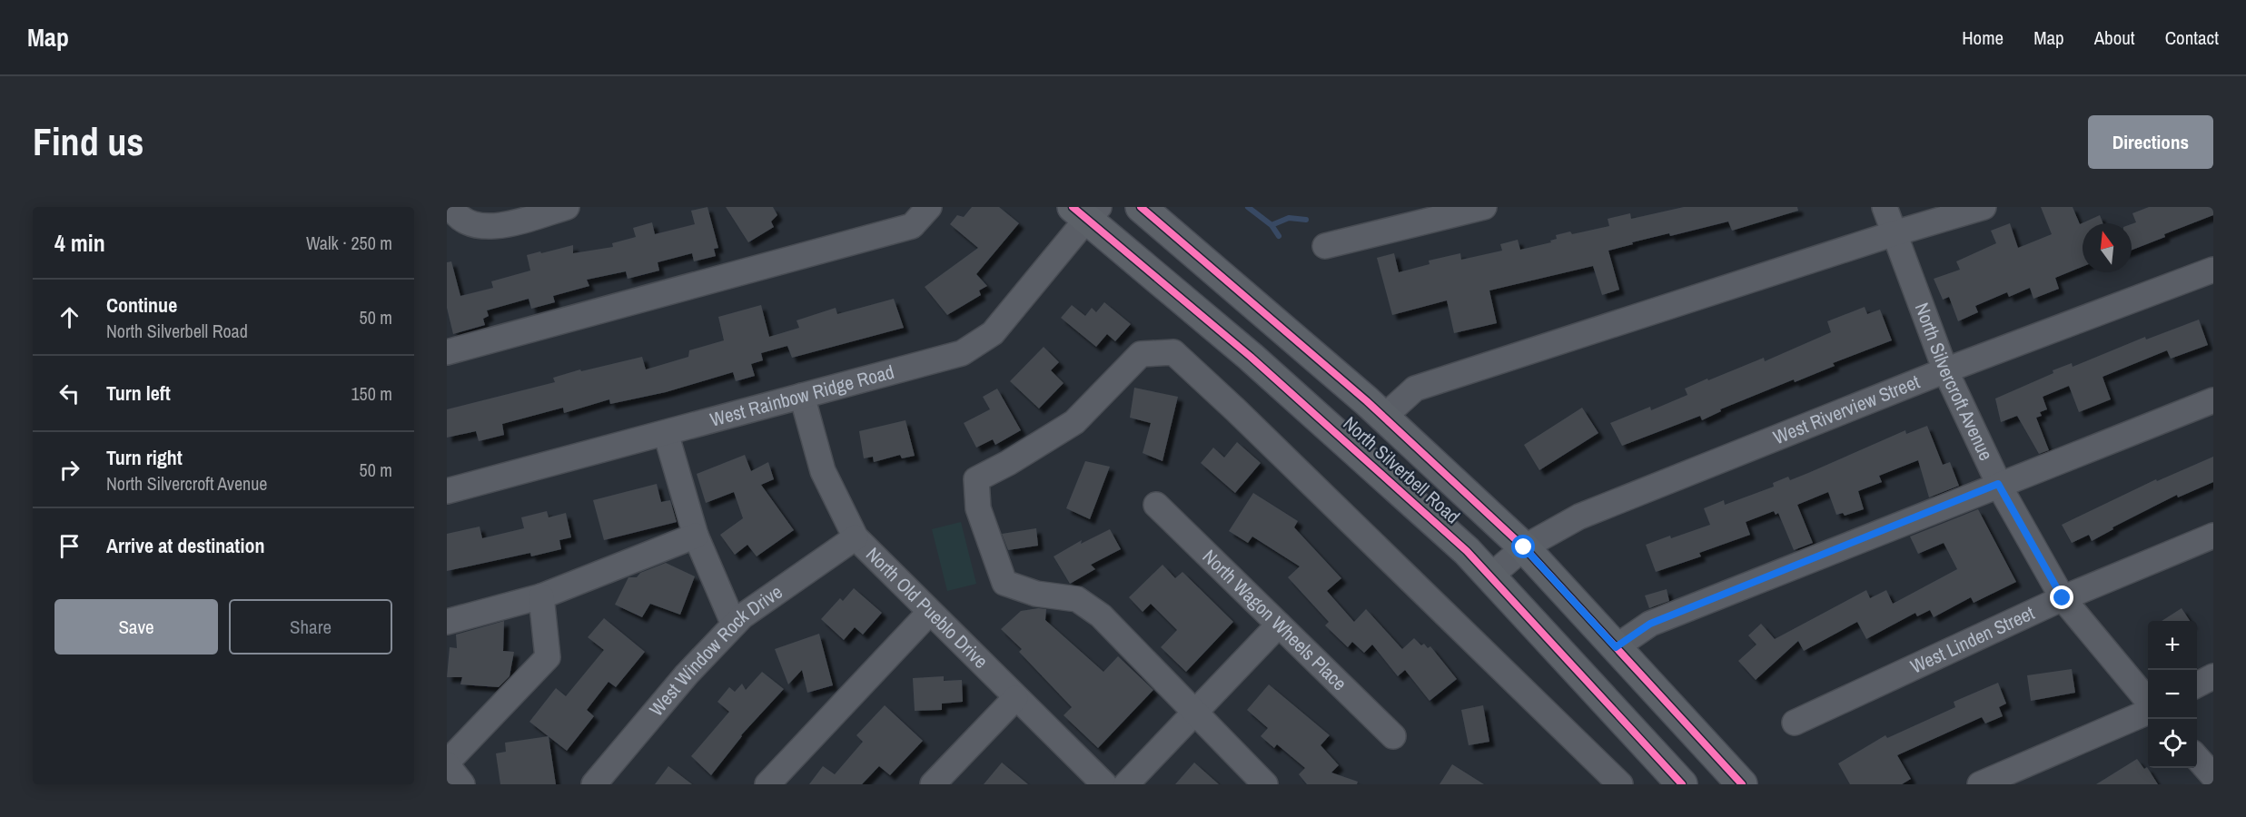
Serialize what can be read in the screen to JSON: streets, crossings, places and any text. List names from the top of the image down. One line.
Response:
{"streets":{"main road":["North Silverbell Road"],"street":["North Silvercroft Avenue","West Rainbow Ridge Road","West Riverview Street","North Old Pueblo Drive","North Wagon Wheels Place","West Linden Street","West Window Rock Drive"]},"crossings":[["North Silvercroft Avenue","West Riverview Street"],["North Silvercroft Avenue","West Linden Street"],["West Rainbow Ridge Road","North Silverbell Road"],["West Rainbow Ridge Road","North Old Pueblo Drive"],["West Riverview Street","North Silverbell Road"],["North Old Pueblo Drive","West Window Rock Drive"]],"north":"top","page":{"header":"Map","nav":["Home","Map","About","Contact"],"buttons":["Directions",["Save","Share"]],"title":"Find us","heading":["4 min","Walk · 250 m"],"list":[["Continue","North Silverbell Road","50 m"],["Turn left","150 m"],["Turn right","North Silvercroft Avenue","50 m"],"Arrive at destination"],"map_buttons":["+","−"]}}
